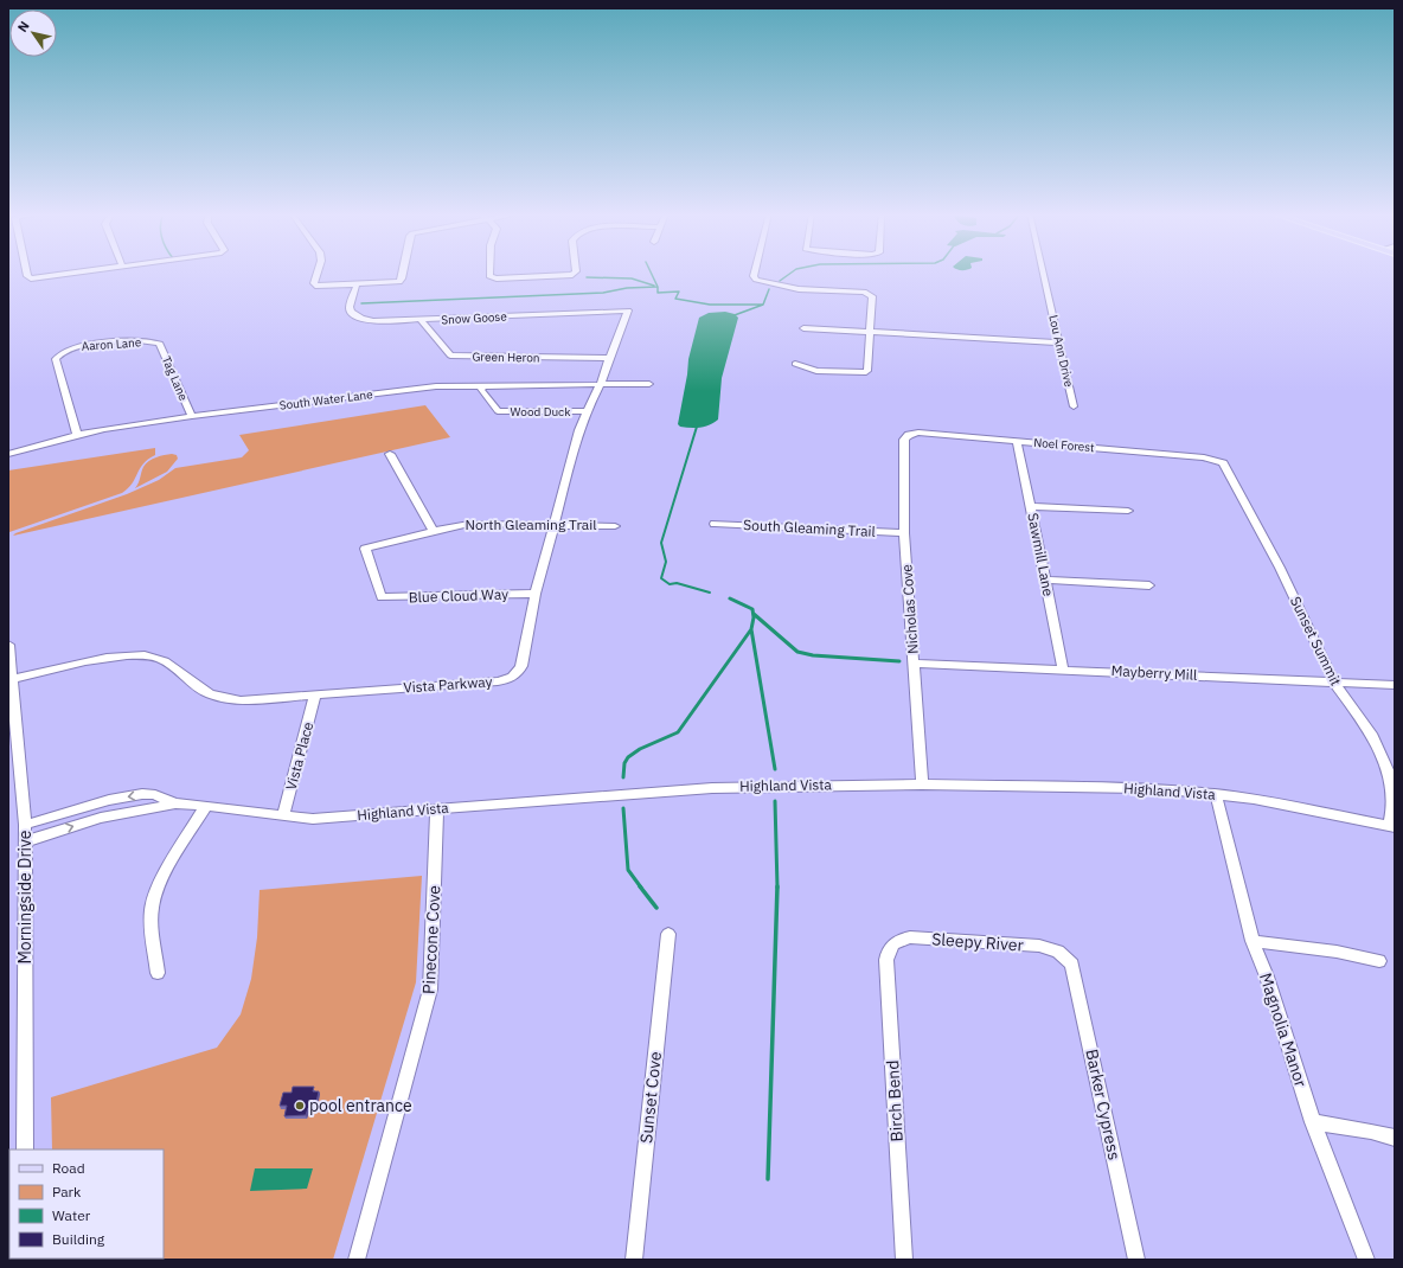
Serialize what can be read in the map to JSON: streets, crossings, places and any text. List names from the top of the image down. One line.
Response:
{"streets":{"street":["Snow Goose","Aaron Lane","Lou Ann Drive","Green Heron","Tag Lane","South Water Lane","Wood Duck","Noel Forest","North Gleaming Trail","South Gleaming Trail","Sawmill Lane","Blue Cloud Way","Nicholas Cove","Sunset Summit","Mayberry Mill","Vista Parkway","Vista Place","Highland Vista","Morningside Drive","Pinecone Cove","Sleepy River","Magnolia Manor","Sunset Cove","Birch Bend","Barker Cypress"]},"crossings":[["Snow Goose","Green Heron"],["Snow Goose","Vista Parkway"],["Aaron Lane","Tag Lane"],["Aaron Lane","South Water Lane"],["Green Heron","Vista Parkway"],["Tag Lane","South Water Lane"],["South Water Lane","Wood Duck"],["South Water Lane","Vista Parkway"],["Wood Duck","Vista Parkway"],["Noel Forest","Sawmill Lane"],["Noel Forest","Nicholas Cove"],["Noel Forest","Sunset Summit"],["North Gleaming Trail","Blue Cloud Way"],["North Gleaming Trail","Vista Parkway"],["South Gleaming Trail","Nicholas Cove"],["Sawmill Lane","Mayberry Mill"],["Blue Cloud Way","Vista Parkway"],["Nicholas Cove","Mayberry Mill"],["Nicholas Cove","Highland Vista"],["Sunset Summit","Mayberry Mill"],["Sunset Summit","Highland Vista"],["Vista Parkway","Vista Place"],["Vista Parkway","Morningside Drive"],["Vista Place","Highland Vista"],["Highland Vista","Morningside Drive"],["Highland Vista","Pinecone Cove"],["Highland Vista","Magnolia Manor"],["Sleepy River","Birch Bend"],["Sleepy River","Barker Cypress"]],"places":["pool entrance"],"legend":["Road","Park","Water","Building"],"north":"top left"}
